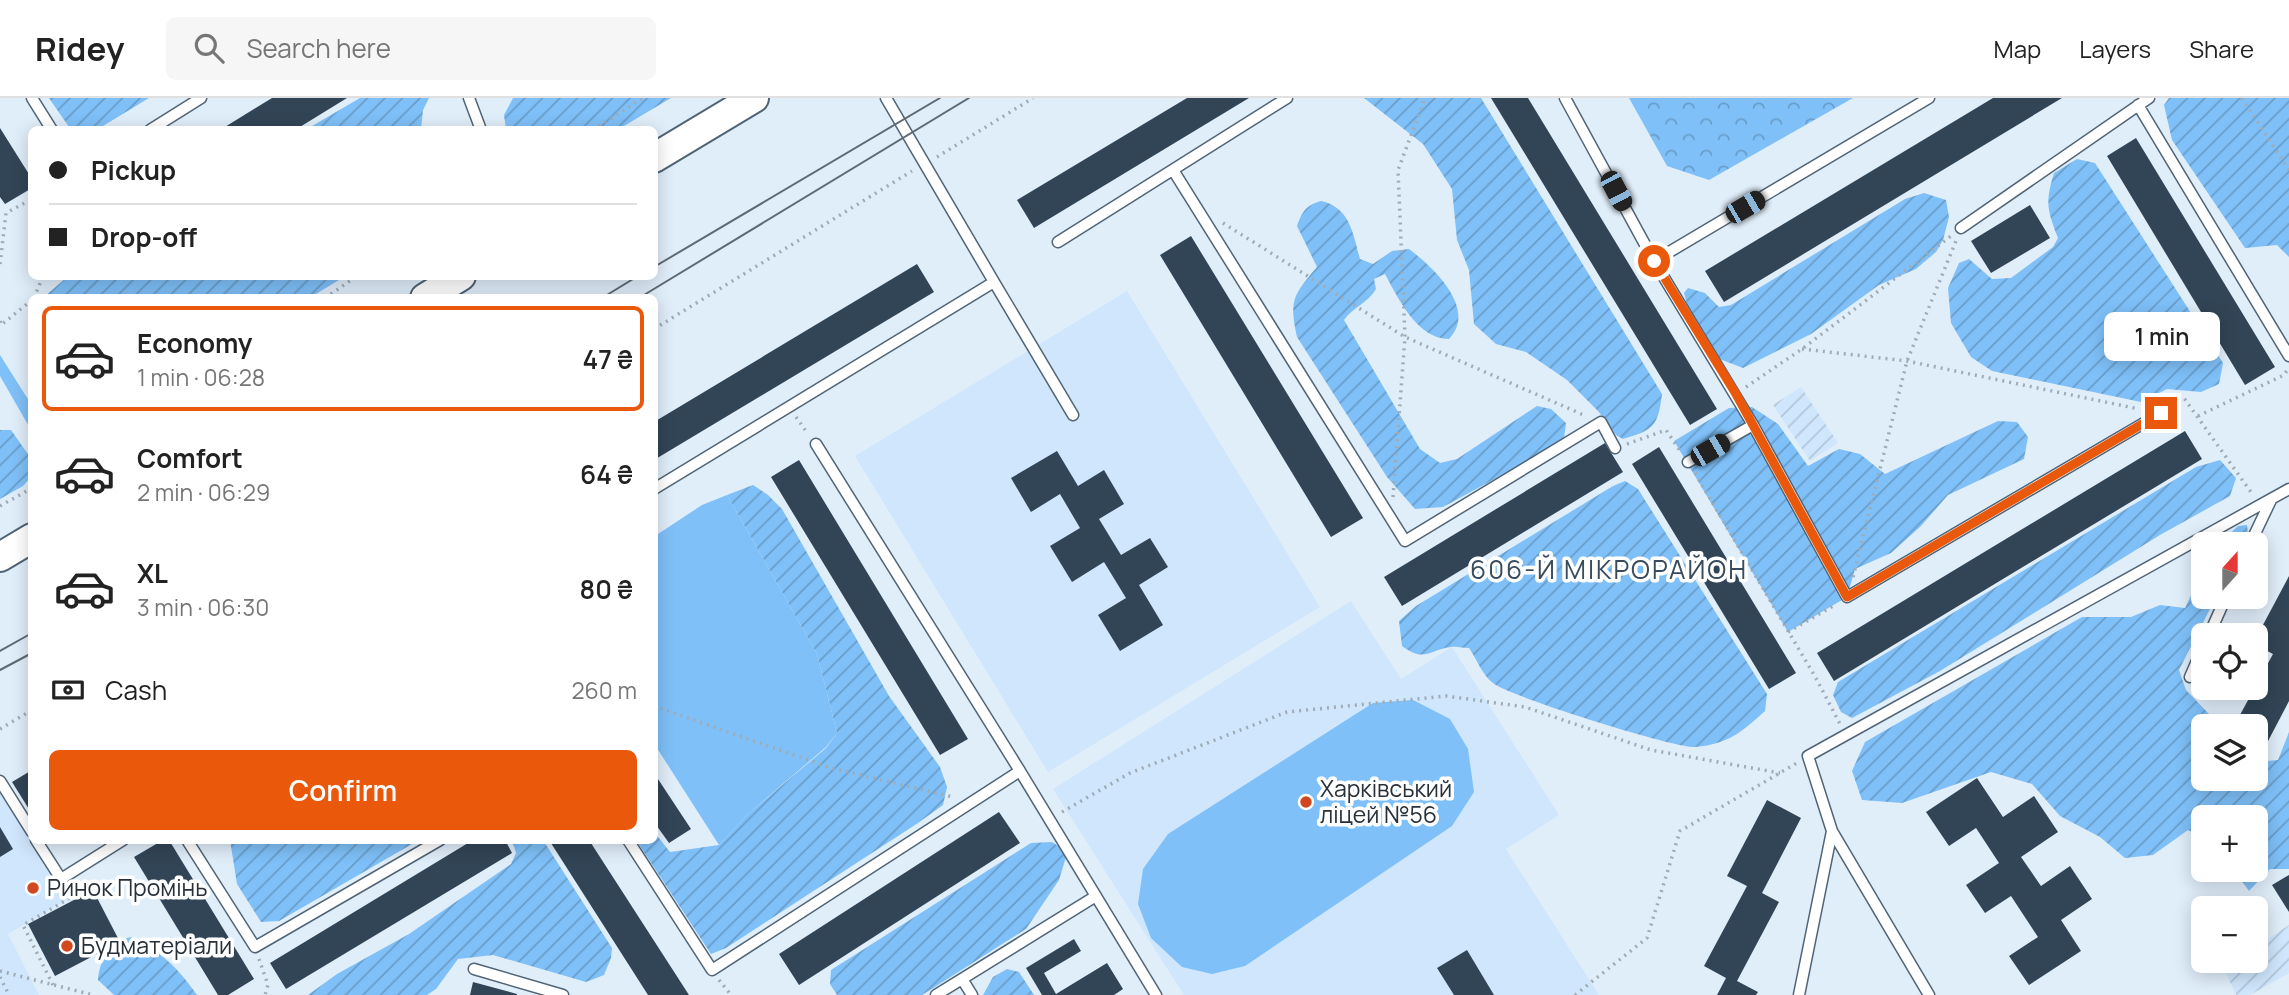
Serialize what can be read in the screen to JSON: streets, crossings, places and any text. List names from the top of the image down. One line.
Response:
{"districts":["606-Й МІКРОРАЙОН"],"places":["Харківський ліцей №56","Ринок Промінь","Будматеріали"],"north":"top","page":{"header":"Ridey","search":"Search here","nav":["Map","Layers","Share"],"banner":["Pickup","Drop-off"],"list":[{"name":"Economy","note":"1 min · 06:28","value":"47 ₴"},{"name":"Comfort","note":"2 min · 06:29","value":"64 ₴"},{"name":"XL","note":"3 min · 06:30","value":"80 ₴"}],"bubble":"1 min","map_buttons":["+","−"],"pay":["Cash","260 m"],"buttons":"Confirm"}}
